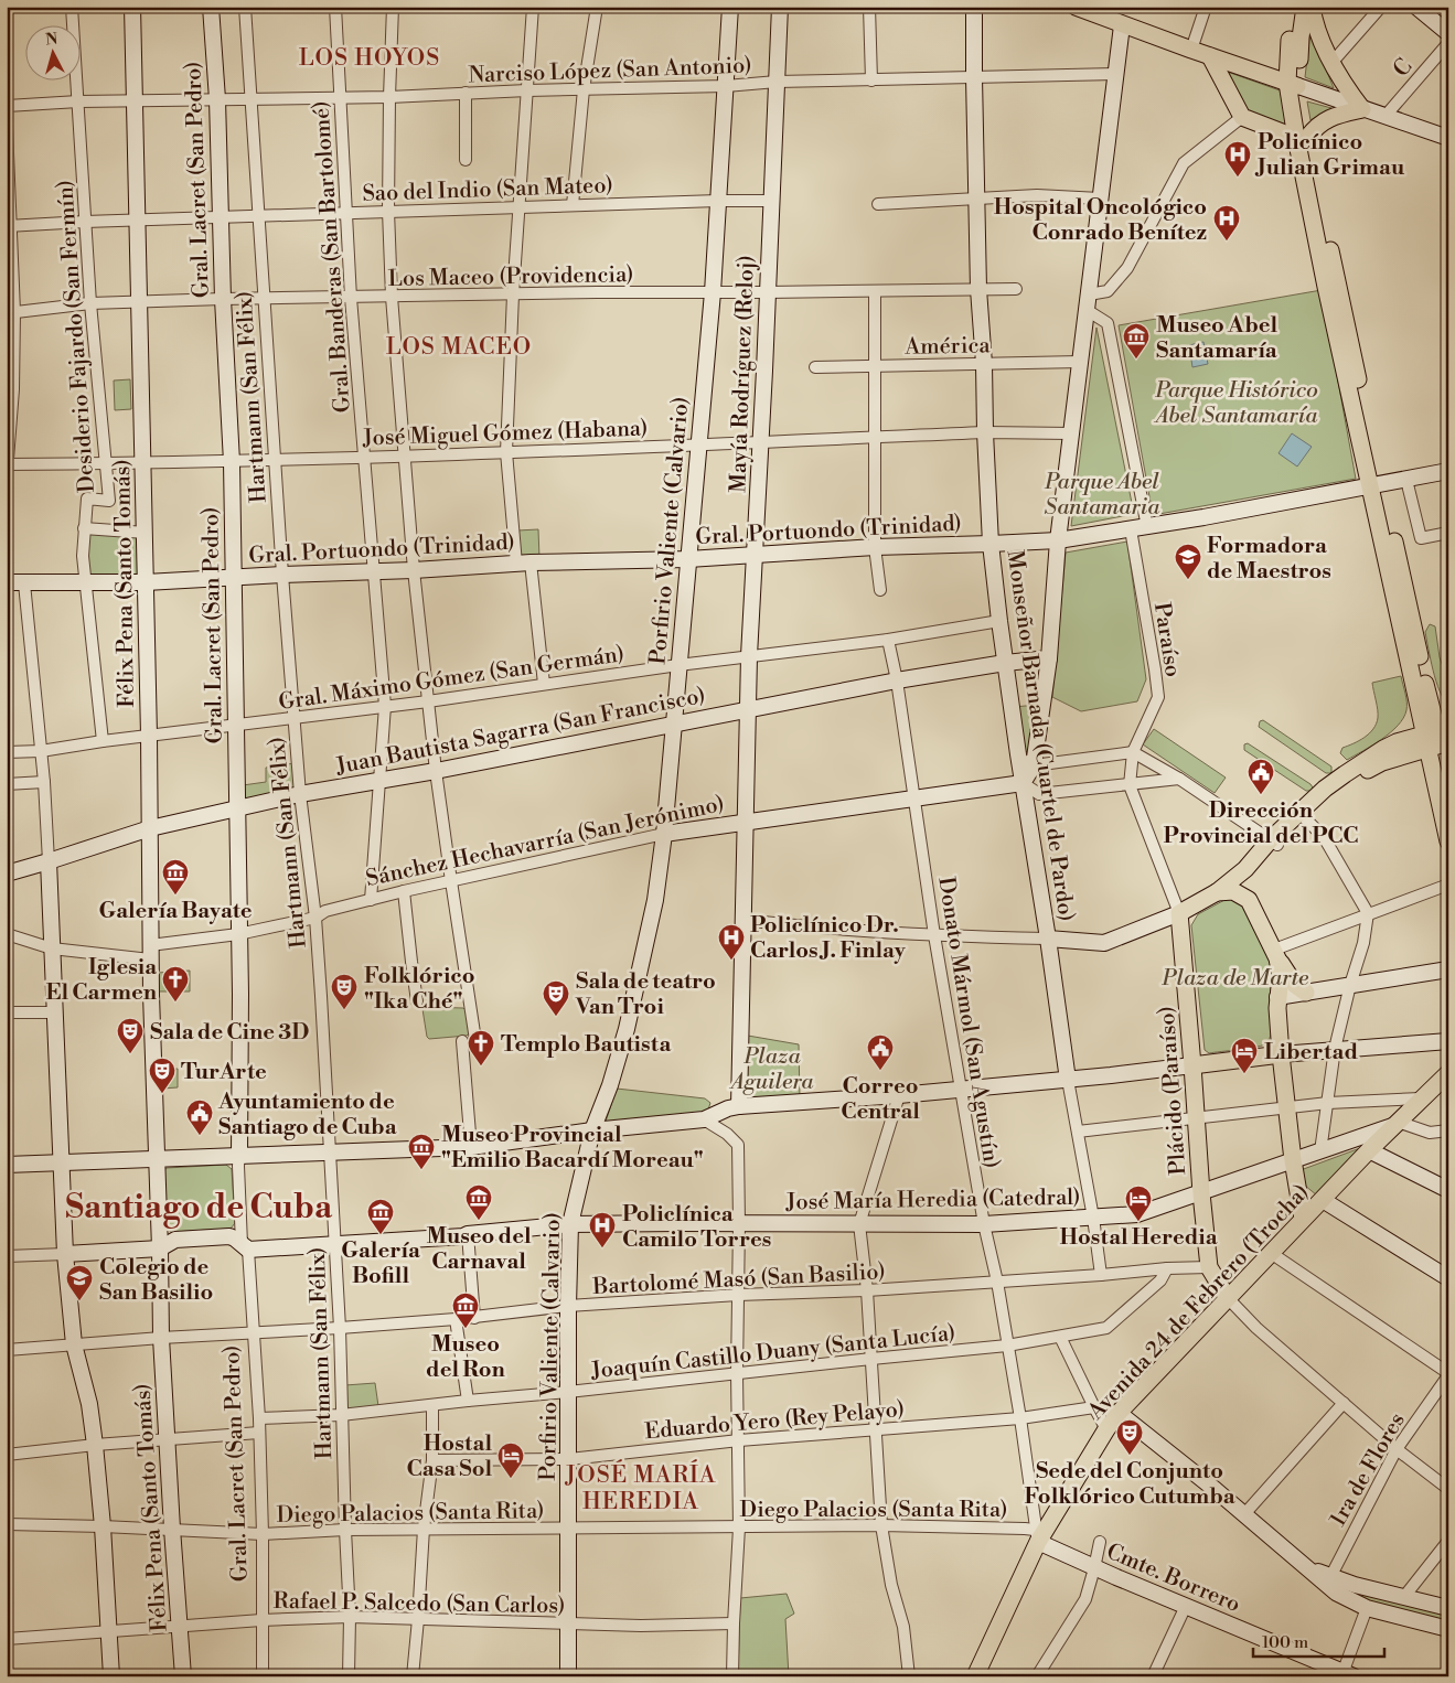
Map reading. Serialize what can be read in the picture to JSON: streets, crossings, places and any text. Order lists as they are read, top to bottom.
{
  "streets": {
    "main road": ["Plácido (Paraíso)", "Avenida 24 de Febrero (Trocha)"],
    "street": [
      "C",
      "Narciso López (San Antonio)",
      "Gral. Lacret (San Pedro)",
      "Sao del Indio (San Mateo)",
      "Gral. Banderas (San Bartolomé)",
      "Los Maceo (Providencia)",
      "Desiderio Fajardo (San Fermín)",
      "América",
      "Mayía Rodríguez (Reloj)",
      "Hartmann (San Félix)",
      "José Miguel Gómez (Habana)",
      "Gral. Portuondo (Trinidad)",
      "Porfirio Valiente (Calvario)",
      "Félix Pena (Santo Tomás)",
      "Paraíso",
      "Gral. Máximo Gómez (San Germán)",
      "Juan Bautista Sagarra (San Francisco)",
      "Monseñor Barnada (Cuartel de Pardo)",
      "Sánchez Hechavarría (San Jerónimo)",
      "Donato Mármol (San Agustín)",
      "José María Heredia (Catedral)",
      "Bartolomé Masó (San Basilio)",
      "Joaquín Castillo Duany (Santa Lucía)",
      "Eduardo Yero (Rey Pelayo)",
      "1ra de Flores",
      "Diego Palacios (Santa Rita)",
      "Cmte. Borrero",
      "Rafael P. Salcedo (San Carlos)"
    ]
  },
  "crossings": [
    ["Narciso López (San Antonio)", "Gral. Lacret (San Pedro)"],
    ["Narciso López (San Antonio)", "Gral. Banderas (San Bartolomé)"],
    ["Narciso López (San Antonio)", "Desiderio Fajardo (San Fermín)"],
    ["Narciso López (San Antonio)", "Mayía Rodríguez (Reloj)"],
    ["Narciso López (San Antonio)", "Hartmann (San Félix)"],
    ["Narciso López (San Antonio)", "Porfirio Valiente (Calvario)"],
    ["Narciso López (San Antonio)", "Félix Pena (Santo Tomás)"],
    ["Narciso López (San Antonio)", "Monseñor Barnada (Cuartel de Pardo)"],
    ["Gral. Lacret (San Pedro)", "Sao del Indio (San Mateo)"],
    ["Gral. Lacret (San Pedro)", "Los Maceo (Providencia)"],
    ["Gral. Lacret (San Pedro)", "José Miguel Gómez (Habana)"],
    ["Gral. Lacret (San Pedro)", "Gral. Portuondo (Trinidad)"],
    ["Gral. Lacret (San Pedro)", "Gral. Máximo Gómez (San Germán)"],
    ["Gral. Lacret (San Pedro)", "Juan Bautista Sagarra (San Francisco)"],
    ["Gral. Lacret (San Pedro)", "Sánchez Hechavarría (San Jerónimo)"],
    ["Gral. Lacret (San Pedro)", "José María Heredia (Catedral)"],
    ["Gral. Lacret (San Pedro)", "Bartolomé Masó (San Basilio)"],
    ["Gral. Lacret (San Pedro)", "Joaquín Castillo Duany (Santa Lucía)"],
    ["Gral. Lacret (San Pedro)", "Diego Palacios (Santa Rita)"],
    ["Gral. Lacret (San Pedro)", "Rafael P. Salcedo (San Carlos)"],
    ["Sao del Indio (San Mateo)", "Gral. Banderas (San Bartolomé)"],
    ["Sao del Indio (San Mateo)", "Desiderio Fajardo (San Fermín)"],
    ["Sao del Indio (San Mateo)", "Mayía Rodríguez (Reloj)"],
    ["Sao del Indio (San Mateo)", "Hartmann (San Félix)"],
    ["Sao del Indio (San Mateo)", "Porfirio Valiente (Calvario)"],
    ["Sao del Indio (San Mateo)", "Félix Pena (Santo Tomás)"],
    ["Gral. Banderas (San Bartolomé)", "Los Maceo (Providencia)"],
    ["Gral. Banderas (San Bartolomé)", "José Miguel Gómez (Habana)"],
    ["Gral. Banderas (San Bartolomé)", "Gral. Portuondo (Trinidad)"],
    ["Gral. Banderas (San Bartolomé)", "Gral. Máximo Gómez (San Germán)"],
    ["Gral. Banderas (San Bartolomé)", "Juan Bautista Sagarra (San Francisco)"],
    ["Gral. Banderas (San Bartolomé)", "Sánchez Hechavarría (San Jerónimo)"],
    ["Los Maceo (Providencia)", "Desiderio Fajardo (San Fermín)"],
    ["Los Maceo (Providencia)", "Mayía Rodríguez (Reloj)"],
    ["Los Maceo (Providencia)", "Hartmann (San Félix)"],
    ["Los Maceo (Providencia)", "Porfirio Valiente (Calvario)"],
    ["Los Maceo (Providencia)", "Félix Pena (Santo Tomás)"],
    ["Los Maceo (Providencia)", "Monseñor Barnada (Cuartel de Pardo)"],
    ["Desiderio Fajardo (San Fermín)", "José Miguel Gómez (Habana)"],
    ["Desiderio Fajardo (San Fermín)", "Gral. Portuondo (Trinidad)"],
    ["Desiderio Fajardo (San Fermín)", "Gral. Máximo Gómez (San Germán)"],
    ["América", "Monseñor Barnada (Cuartel de Pardo)"],
    ["Mayía Rodríguez (Reloj)", "José Miguel Gómez (Habana)"],
    ["Mayía Rodríguez (Reloj)", "Gral. Portuondo (Trinidad)"],
    ["Mayía Rodríguez (Reloj)", "Gral. Máximo Gómez (San Germán)"],
    ["Mayía Rodríguez (Reloj)", "Juan Bautista Sagarra (San Francisco)"],
    ["Mayía Rodríguez (Reloj)", "Sánchez Hechavarría (San Jerónimo)"],
    ["Hartmann (San Félix)", "José Miguel Gómez (Habana)"],
    ["Hartmann (San Félix)", "Gral. Portuondo (Trinidad)"],
    ["Hartmann (San Félix)", "Gral. Máximo Gómez (San Germán)"],
    ["Hartmann (San Félix)", "Juan Bautista Sagarra (San Francisco)"],
    ["Hartmann (San Félix)", "Sánchez Hechavarría (San Jerónimo)"],
    ["Hartmann (San Félix)", "José María Heredia (Catedral)"],
    ["Hartmann (San Félix)", "Bartolomé Masó (San Basilio)"],
    ["Hartmann (San Félix)", "Joaquín Castillo Duany (Santa Lucía)"],
    ["Hartmann (San Félix)", "Diego Palacios (Santa Rita)"],
    ["Hartmann (San Félix)", "Rafael P. Salcedo (San Carlos)"],
    ["José Miguel Gómez (Habana)", "Porfirio Valiente (Calvario)"],
    ["José Miguel Gómez (Habana)", "Félix Pena (Santo Tomás)"],
    ["José Miguel Gómez (Habana)", "Monseñor Barnada (Cuartel de Pardo)"],
    ["Gral. Portuondo (Trinidad)", "Porfirio Valiente (Calvario)"],
    ["Gral. Portuondo (Trinidad)", "Félix Pena (Santo Tomás)"],
    ["Gral. Portuondo (Trinidad)", "Paraíso"],
    ["Gral. Portuondo (Trinidad)", "Monseñor Barnada (Cuartel de Pardo)"],
    ["Porfirio Valiente (Calvario)", "Gral. Máximo Gómez (San Germán)"],
    ["Porfirio Valiente (Calvario)", "Juan Bautista Sagarra (San Francisco)"],
    ["Porfirio Valiente (Calvario)", "Sánchez Hechavarría (San Jerónimo)"],
    ["Porfirio Valiente (Calvario)", "José María Heredia (Catedral)"],
    ["Porfirio Valiente (Calvario)", "Bartolomé Masó (San Basilio)"],
    ["Porfirio Valiente (Calvario)", "Joaquín Castillo Duany (Santa Lucía)"],
    ["Porfirio Valiente (Calvario)", "Eduardo Yero (Rey Pelayo)"],
    ["Porfirio Valiente (Calvario)", "Diego Palacios (Santa Rita)"],
    ["Porfirio Valiente (Calvario)", "Rafael P. Salcedo (San Carlos)"],
    ["Félix Pena (Santo Tomás)", "Gral. Máximo Gómez (San Germán)"],
    ["Félix Pena (Santo Tomás)", "Juan Bautista Sagarra (San Francisco)"],
    ["Félix Pena (Santo Tomás)", "Sánchez Hechavarría (San Jerónimo)"],
    ["Félix Pena (Santo Tomás)", "José María Heredia (Catedral)"],
    ["Félix Pena (Santo Tomás)", "Bartolomé Masó (San Basilio)"],
    ["Félix Pena (Santo Tomás)", "Diego Palacios (Santa Rita)"],
    ["Félix Pena (Santo Tomás)", "Rafael P. Salcedo (San Carlos)"],
    ["Paraíso", "Plácido (Paraíso)"],
    ["Gral. Máximo Gómez (San Germán)", "Monseñor Barnada (Cuartel de Pardo)"],
    ["Gral. Máximo Gómez (San Germán)", "Donato Mármol (San Agustín)"],
    ["Juan Bautista Sagarra (San Francisco)", "Monseñor Barnada (Cuartel de Pardo)"],
    ["Juan Bautista Sagarra (San Francisco)", "Donato Mármol (San Agustín)"],
    ["Monseñor Barnada (Cuartel de Pardo)", "Sánchez Hechavarría (San Jerónimo)"],
    ["Monseñor Barnada (Cuartel de Pardo)", "José María Heredia (Catedral)"],
    ["Monseñor Barnada (Cuartel de Pardo)", "Bartolomé Masó (San Basilio)"],
    ["Sánchez Hechavarría (San Jerónimo)", "Donato Mármol (San Agustín)"],
    ["Donato Mármol (San Agustín)", "José María Heredia (Catedral)"],
    ["Donato Mármol (San Agustín)", "Bartolomé Masó (San Basilio)"],
    ["Donato Mármol (San Agustín)", "Avenida 24 de Febrero (Trocha)"],
    ["Donato Mármol (San Agustín)", "Joaquín Castillo Duany (Santa Lucía)"],
    ["Donato Mármol (San Agustín)", "Eduardo Yero (Rey Pelayo)"],
    ["Donato Mármol (San Agustín)", "Diego Palacios (Santa Rita)"],
    ["Donato Mármol (San Agustín)", "Cmte. Borrero"],
    ["Plácido (Paraíso)", "José María Heredia (Catedral)"],
    ["Plácido (Paraíso)", "Bartolomé Masó (San Basilio)"],
    ["Plácido (Paraíso)", "Avenida 24 de Febrero (Trocha)"],
    ["José María Heredia (Catedral)", "Avenida 24 de Febrero (Trocha)"],
    ["Bartolomé Masó (San Basilio)", "Joaquín Castillo Duany (Santa Lucía)"],
    ["Avenida 24 de Febrero (Trocha)", "Eduardo Yero (Rey Pelayo)"],
    ["Avenida 24 de Febrero (Trocha)", "Diego Palacios (Santa Rita)"],
    ["Avenida 24 de Febrero (Trocha)", "Cmte. Borrero"],
    ["Diego Palacios (Santa Rita)", "Cmte. Borrero"]
  ],
  "districts": [
    "LOS HOYOS",
    "LOS MACEO",
    "Santiago de Cuba",
    "JOSÉ MARÍA HEREDIA"
  ],
  "parks": [
    "Parque Histórico Abel Santamaría",
    "Parque Abel Santamaria",
    "Plaza de Marte",
    "Plaza Aguilera"
  ],
  "places": {
    "hospital": [
      "Policínico Julian Grimau",
      "Hospital Oncológico Conrado Benítez",
      "Policlínico Dr. Carlos J. Finlay",
      "Policlínica Camilo Torres"
    ],
    "museum": [
      "Museo Abel Santamaría",
      "Galería Bayate",
      "Museo Provincial \"Emilio Bacardí Moreau\"",
      "Museo del Carnaval",
      "Galería Bofill",
      "Museo del Ron"
    ],
    "school or university": ["Formadora de Maestros", "Colegio de San Basilio"],
    "public building": ["Dirección Provincial del PCC", "Correo Central", "Ayuntamiento de Santiago de Cuba"],
    "church": ["Iglesia El Carmen", "Templo Bautista"],
    "theatre": [
      "Folklórico \"Ika Ché\"",
      "Sala de teatro Van Troi",
      "Sala de Cine 3D",
      "TurArte",
      "Sede del Conjunto Folklórico Cutumba"
    ],
    "hotel": ["Libertad", "Hostal Heredia", "Hostal Casa Sol"]
  },
  "scale_bar": "100 m",
  "north": "top"
}
